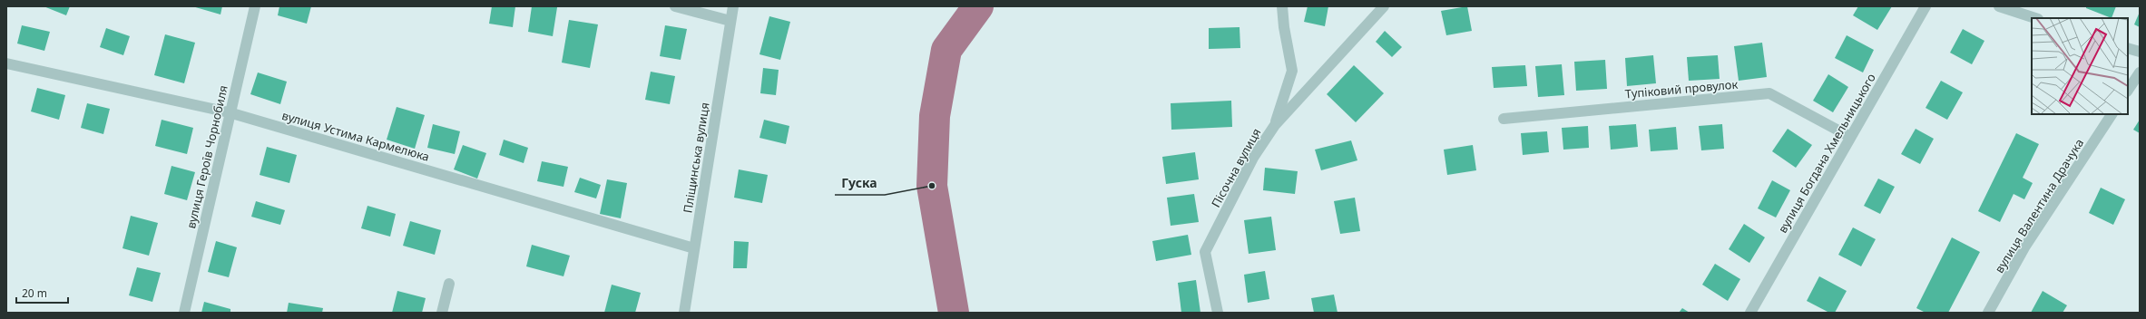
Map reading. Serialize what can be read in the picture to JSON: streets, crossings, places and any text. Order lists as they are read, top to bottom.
{
  "streets": {
    "street": [
      "Тупіковий провулок",
      "вулиця Устима Кармелюка",
      "вулиця Богдана Хмельницького",
      "вулиця Героїв Чорнобиля",
      "Пліщинська вулиця",
      "Пісочна вулиця",
      "вулиця Валентина Драчука"
    ]
  },
  "crossings": [
    ["Тупіковий провулок", "вулиця Богдана Хмельницького"],
    ["вулиця Устима Кармелюка", "вулиця Героїв Чорнобиля"],
    ["вулиця Устима Кармелюка", "Пліщинська вулиця"]
  ],
  "places": ["Гуска"],
  "scale_bar": "20 m"
}
